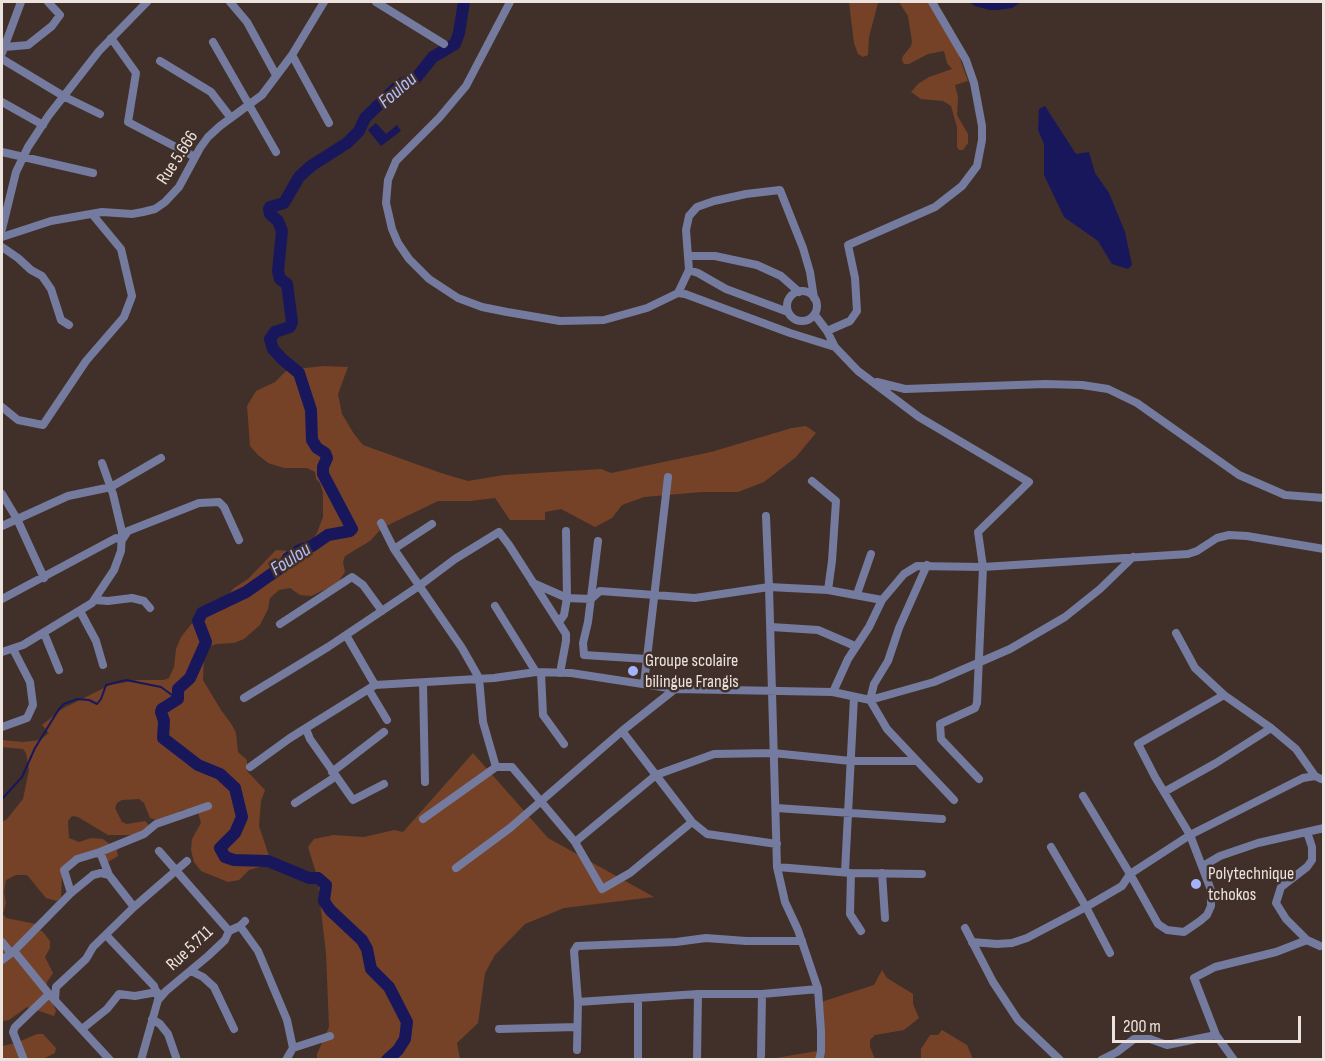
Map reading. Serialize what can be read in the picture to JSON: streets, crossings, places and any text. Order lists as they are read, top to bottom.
{
  "streets": {
    "street": ["Rue 5.666", "Rue 5.711"]
  },
  "water": ["Foulou"],
  "places": ["Groupe scolaire bilingue Frangis", "Polytechnique tchokos"],
  "scale_bar": "200 m"
}
